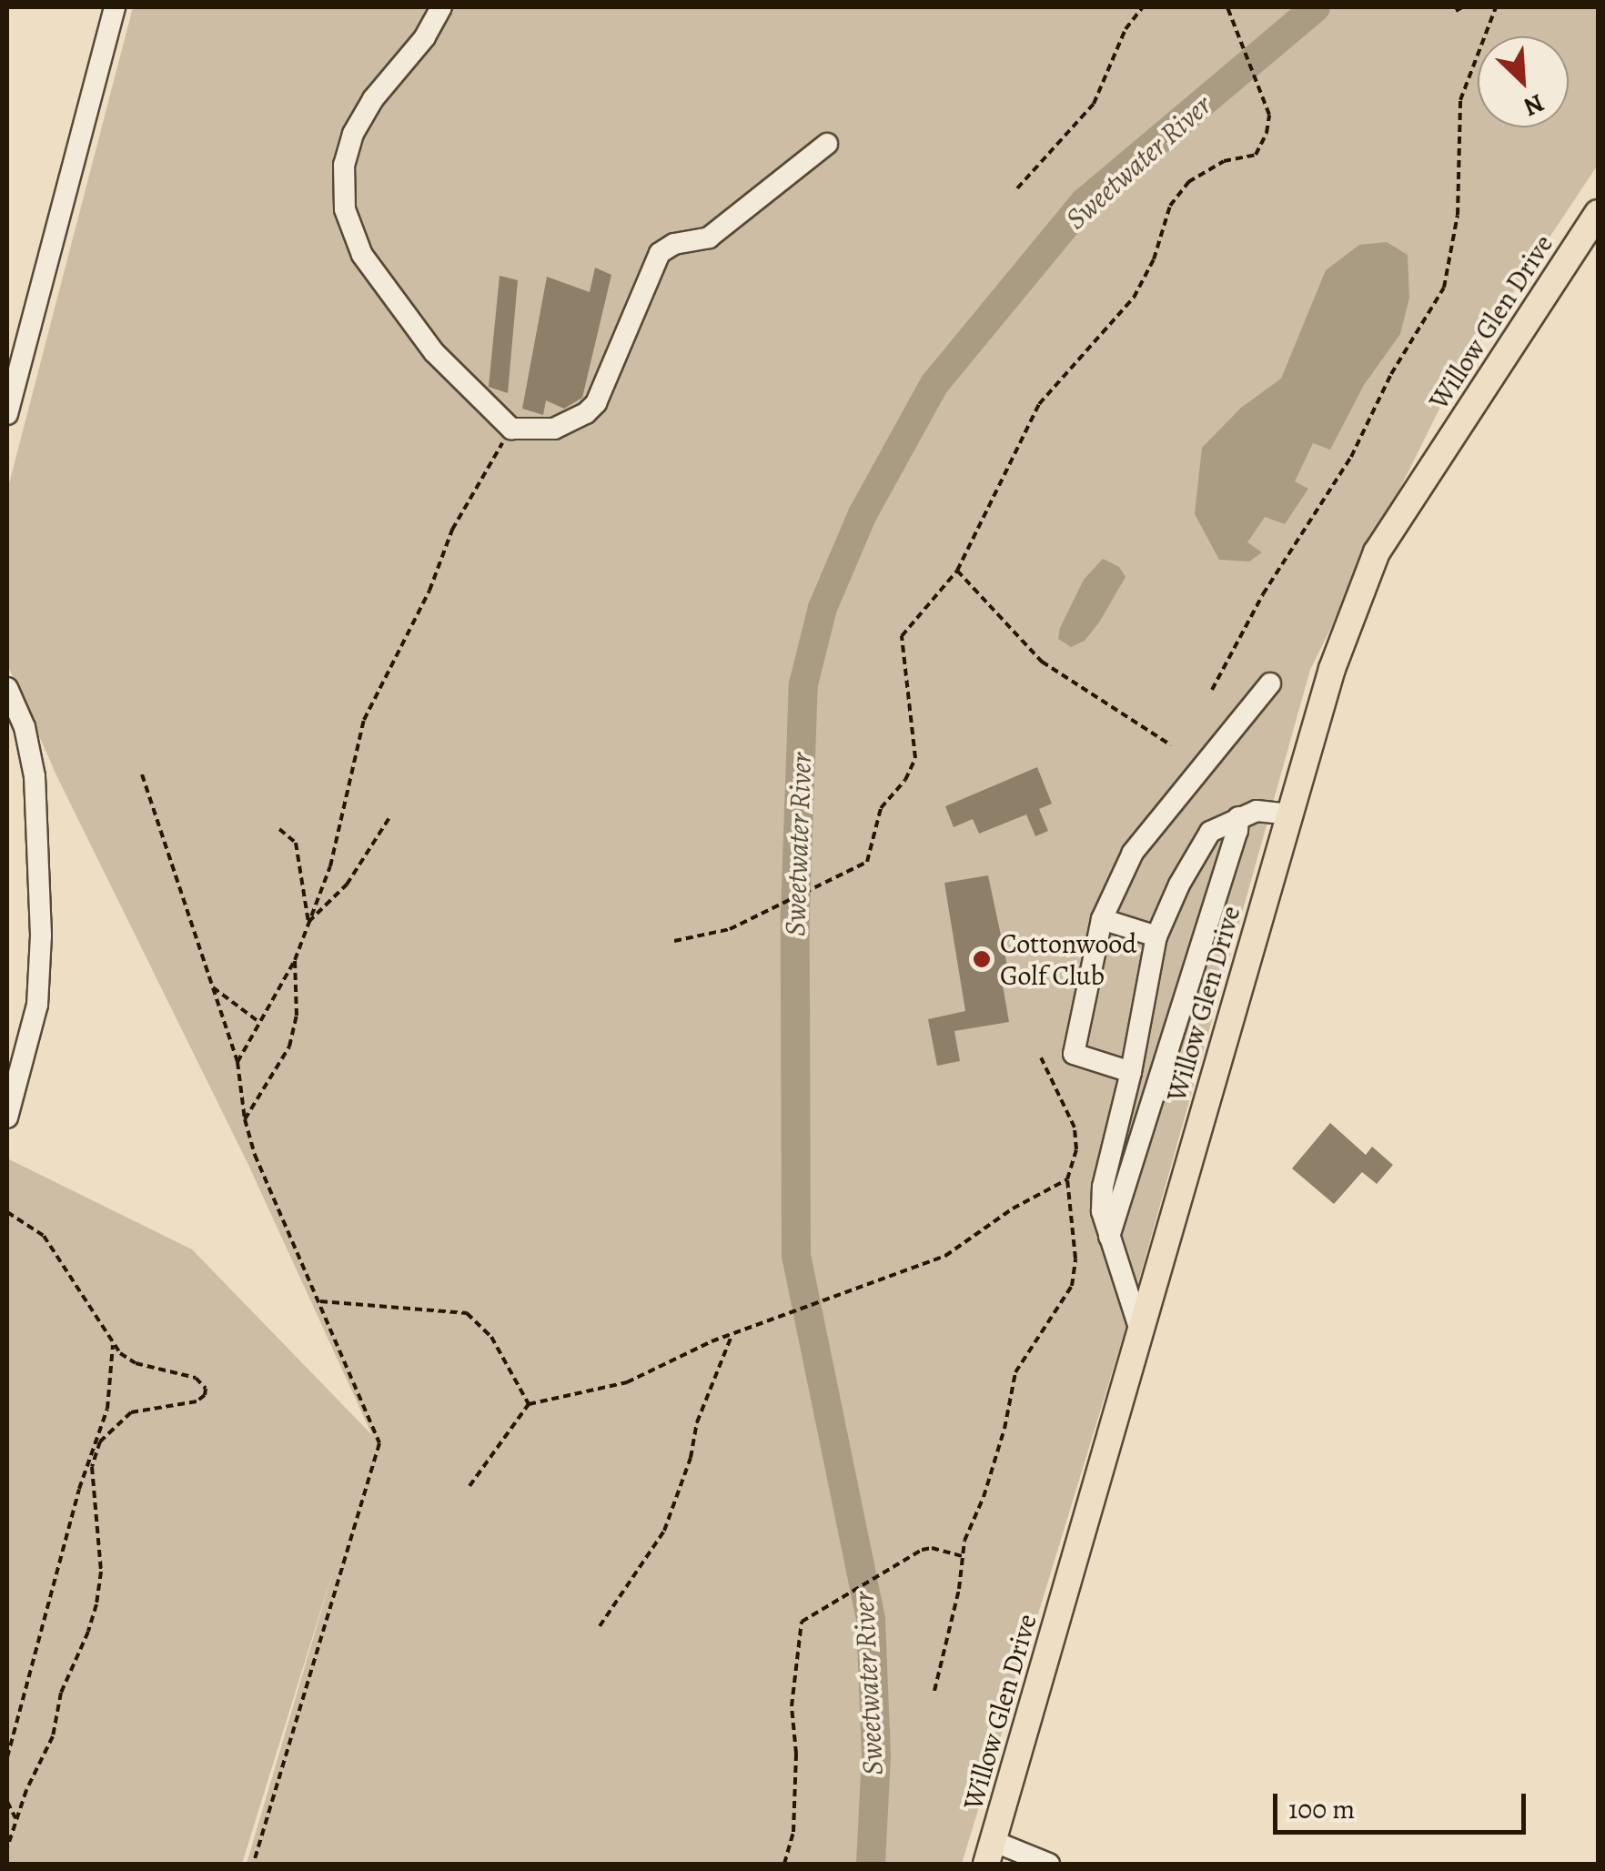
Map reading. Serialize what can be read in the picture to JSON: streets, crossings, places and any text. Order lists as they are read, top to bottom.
{
  "streets": {
    "main road": ["Willow Glen Drive"]
  },
  "water": ["Sweetwater River"],
  "places": ["Cottonwood Golf Club"],
  "scale_bar": "100 m",
  "north": "bottom right"
}
